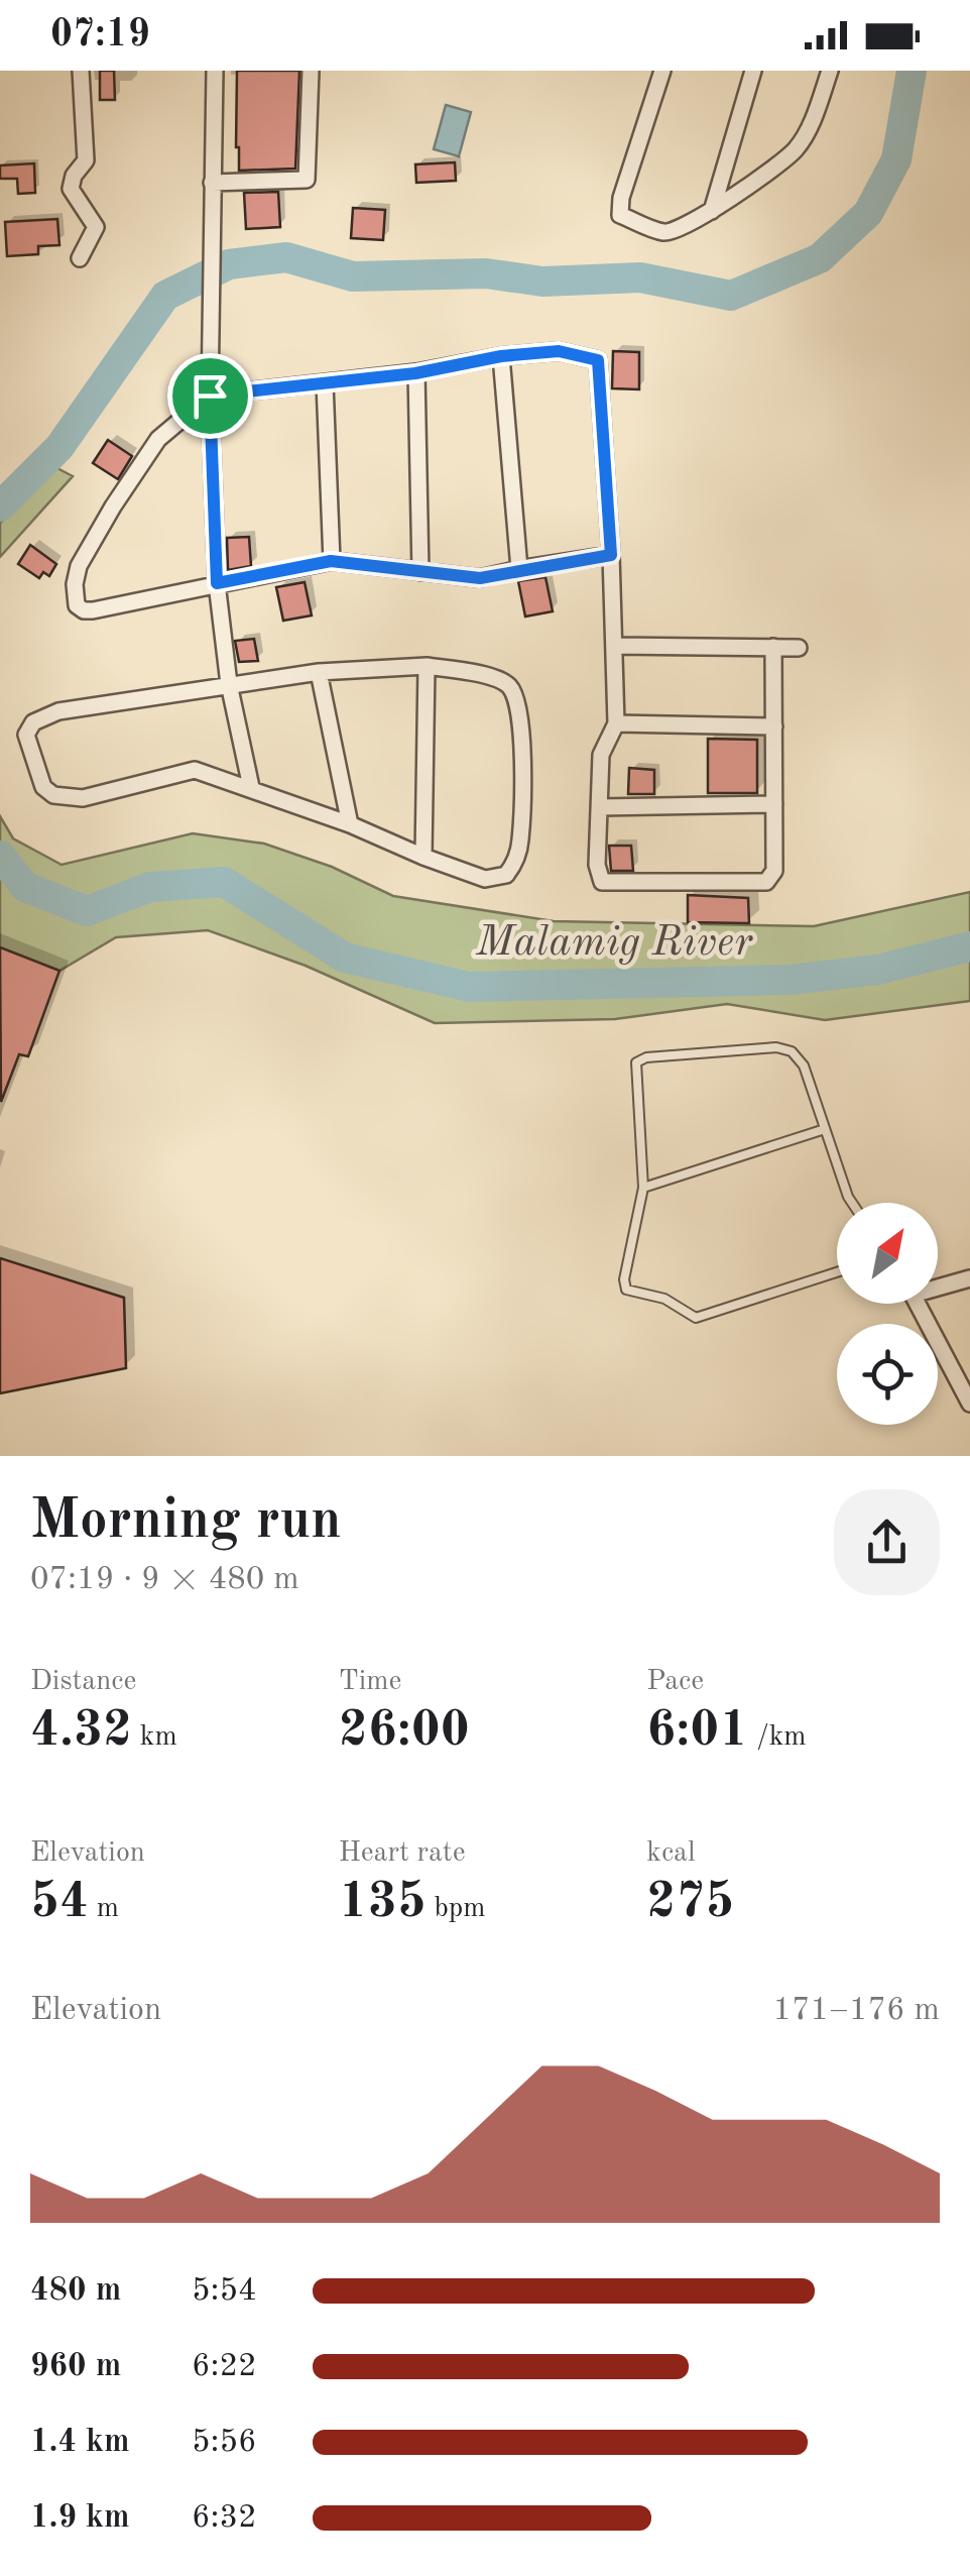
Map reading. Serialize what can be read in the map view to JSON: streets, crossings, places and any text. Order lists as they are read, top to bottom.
{
  "water": ["Malamig River"],
  "north": "top right",
  "page": {
    "status": "07:19",
    "heading": ["Morning run", "07:19 · 9 × 480 m"],
    "stats": [
      ["Distance", "4.32 km"],
      ["Time", "26:00"],
      ["Pace", "6:01 /km"],
      ["Elevation", "54 m"],
      ["Heart rate", "135 bpm"],
      ["kcal", "275"]
    ],
    "chart": ["Elevation", "171–176 m"],
    "list": [
      {
        "name": "480 m",
        "note": "5:54"
      },
      {
        "name": "960 m",
        "note": "6:22"
      },
      {
        "name": "1.4 km",
        "note": "5:56"
      },
      {
        "name": "1.9 km",
        "note": "6:32"
      }
    ]
  }
}
